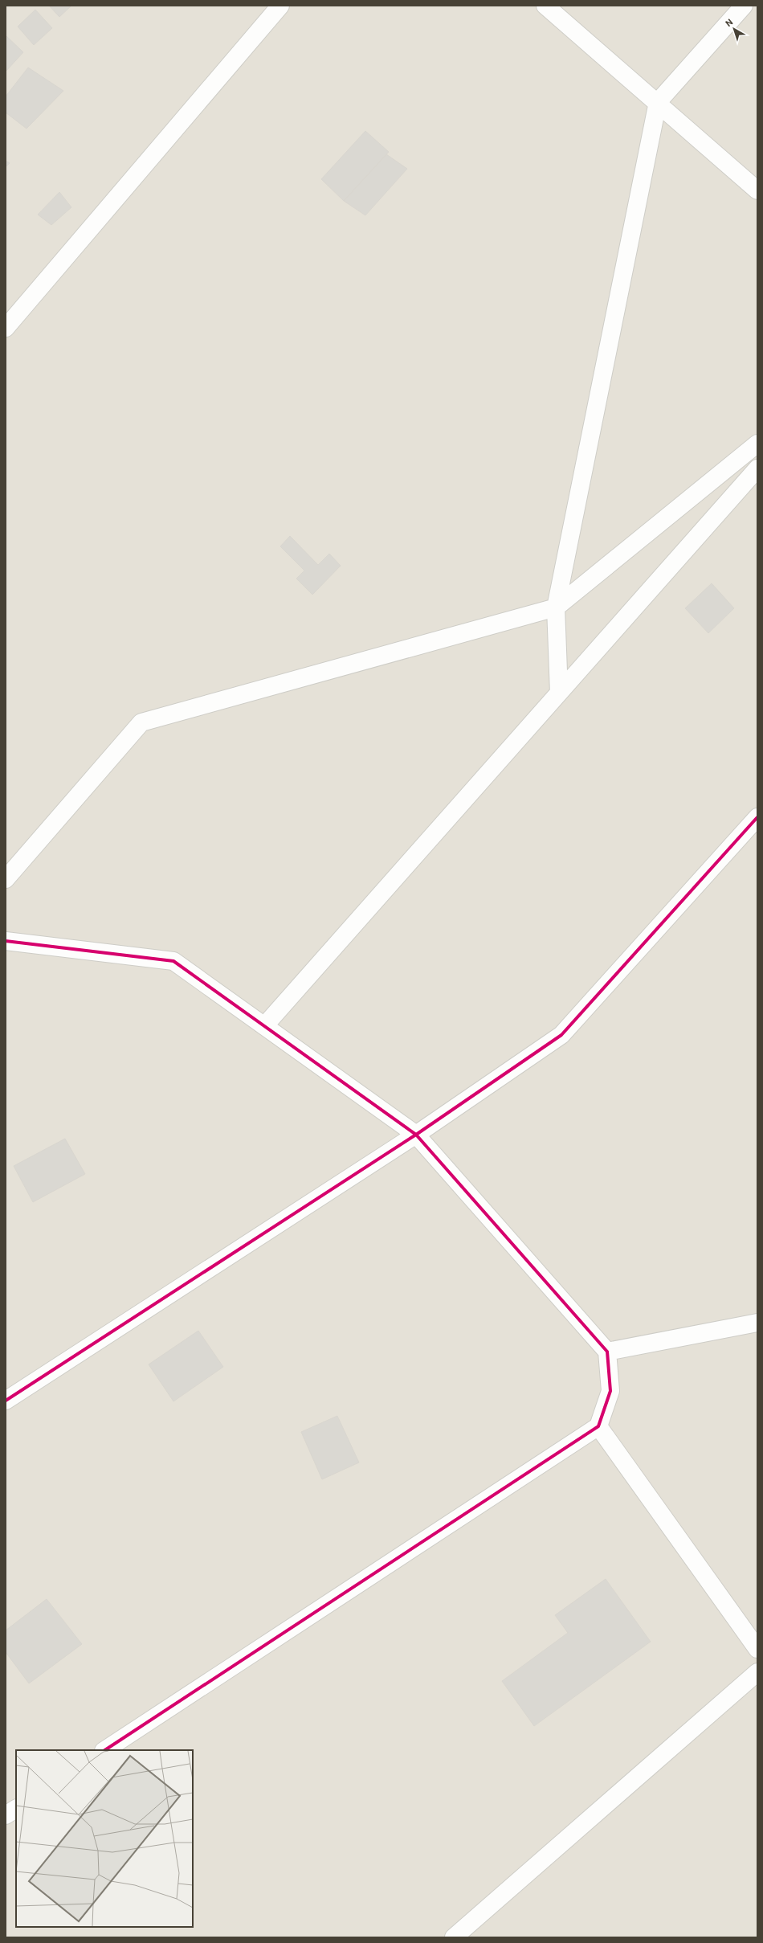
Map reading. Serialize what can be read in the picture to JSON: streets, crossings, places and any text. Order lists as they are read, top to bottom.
{
  "north": "top left"
}
